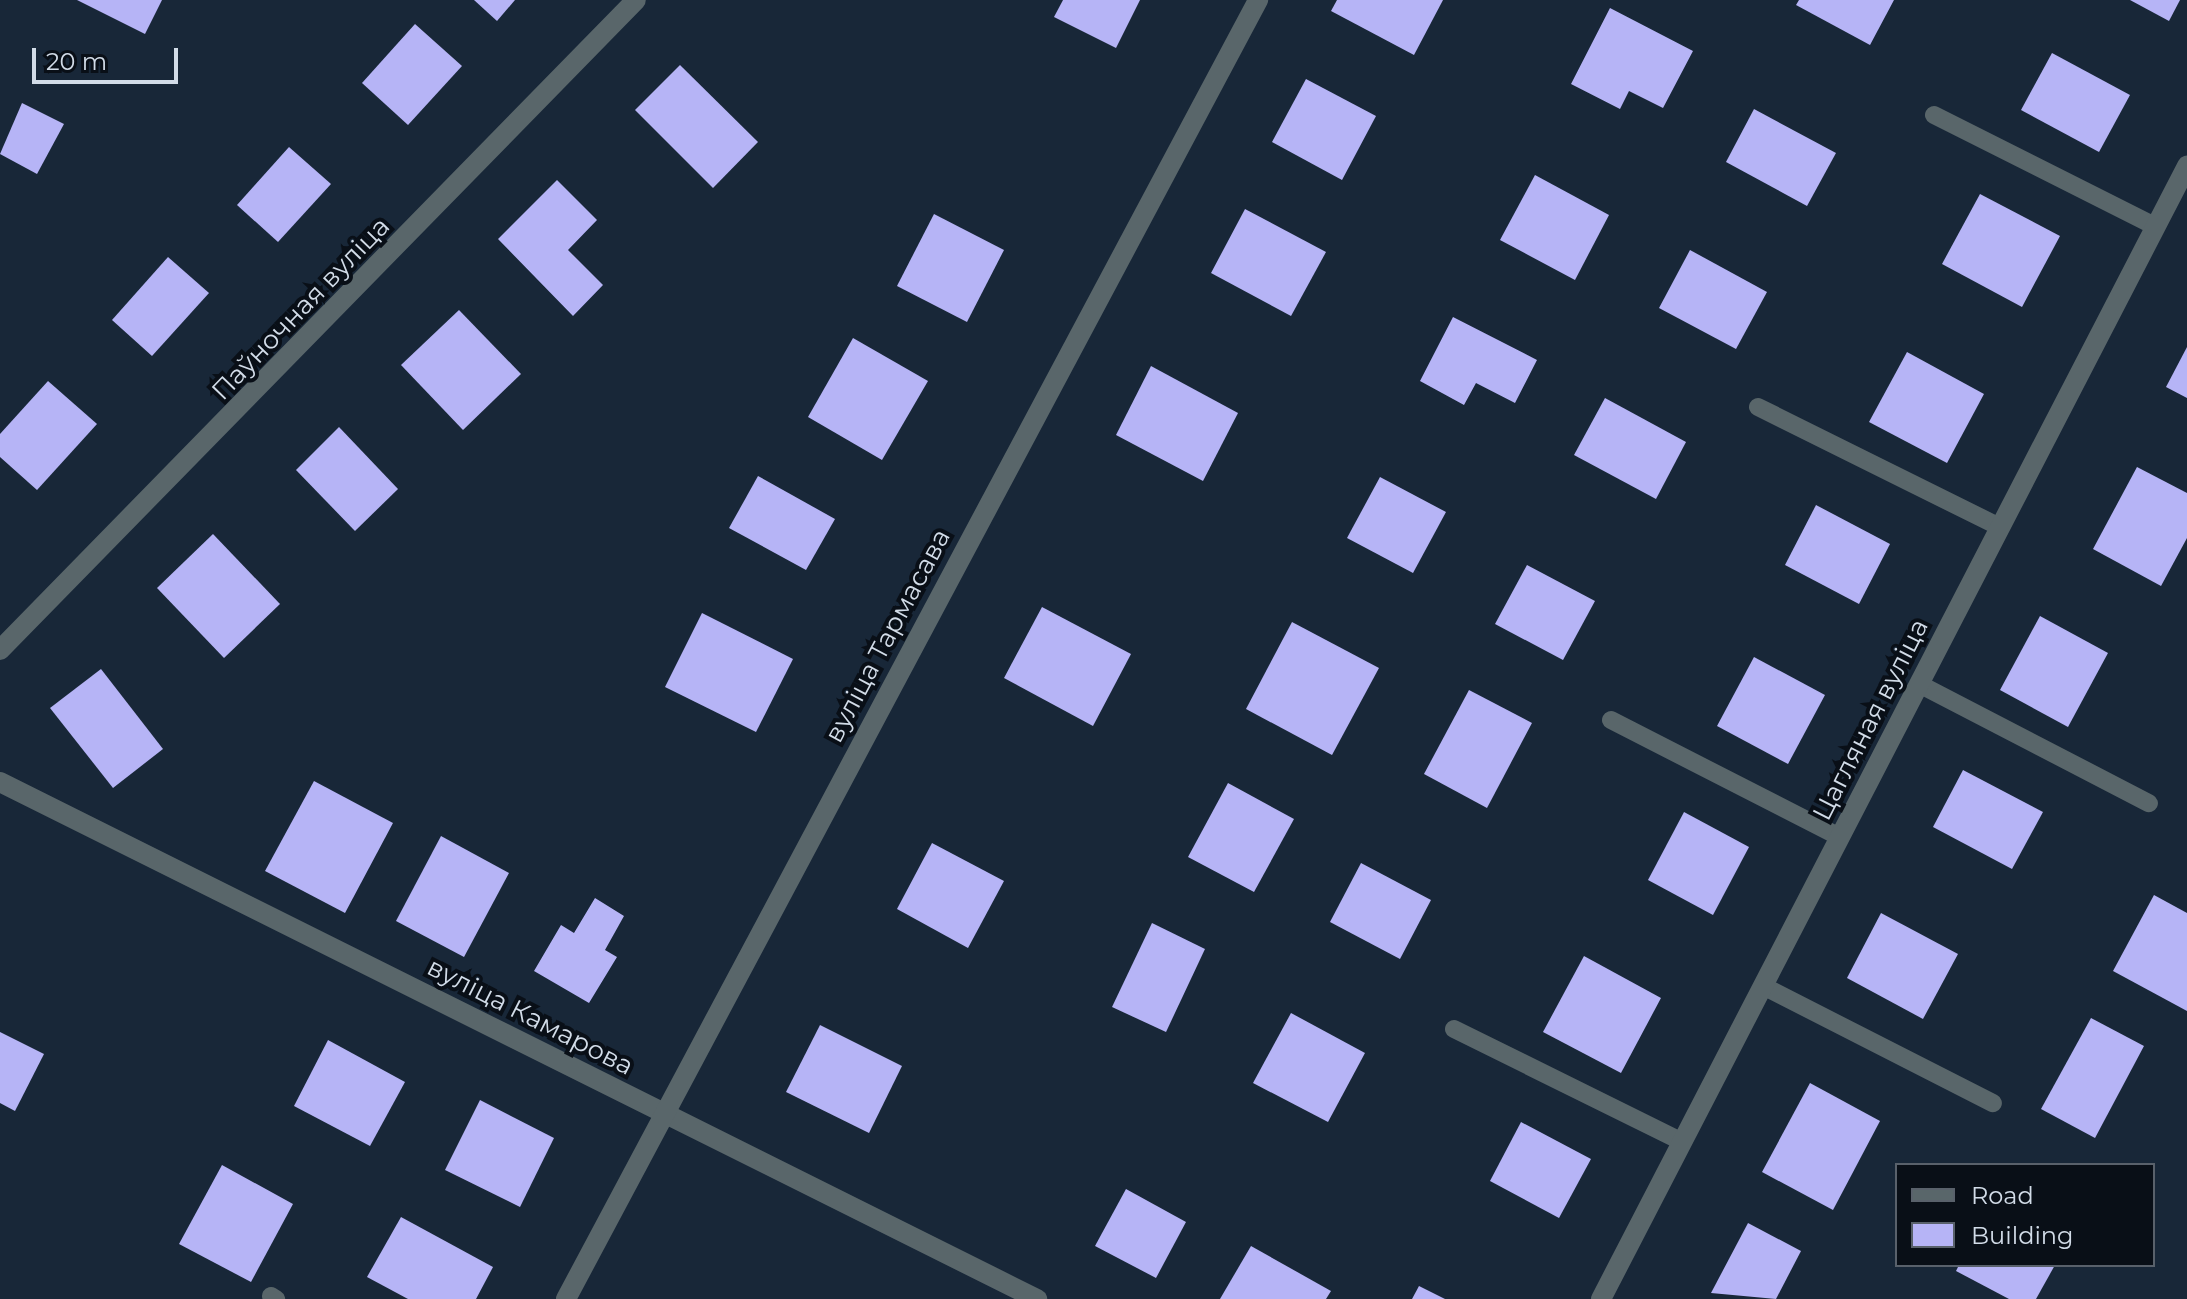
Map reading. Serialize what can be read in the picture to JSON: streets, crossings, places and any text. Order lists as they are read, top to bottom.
{
  "streets": {
    "street": [
      "Паўночная вуліца",
      "вуліца Тармасава",
      "Цагляная вуліца",
      "вуліца Камарова"
    ]
  },
  "crossings": [
    ["вуліца Тармасава", "вуліца Камарова"]
  ],
  "legend": ["Road", "Building"],
  "scale_bar": "20 m"
}
